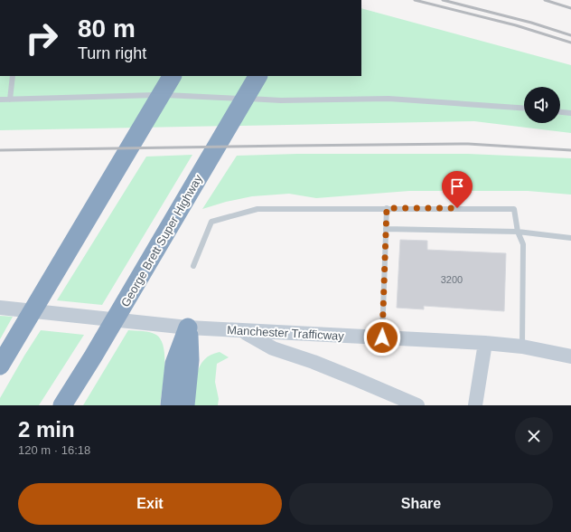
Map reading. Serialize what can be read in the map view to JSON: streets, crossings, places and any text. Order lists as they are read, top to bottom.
{
  "streets": {
    "highway": ["George Brett Super Highway"],
    "main road": ["Manchester Trafficway"]
  },
  "house_numbers": ["3200"],
  "page": {
    "turn": ["80 m", "Turn right"],
    "heading": ["2 min", "120 m · 16:18"],
    "buttons": ["Exit", "Share"]
  }
}
